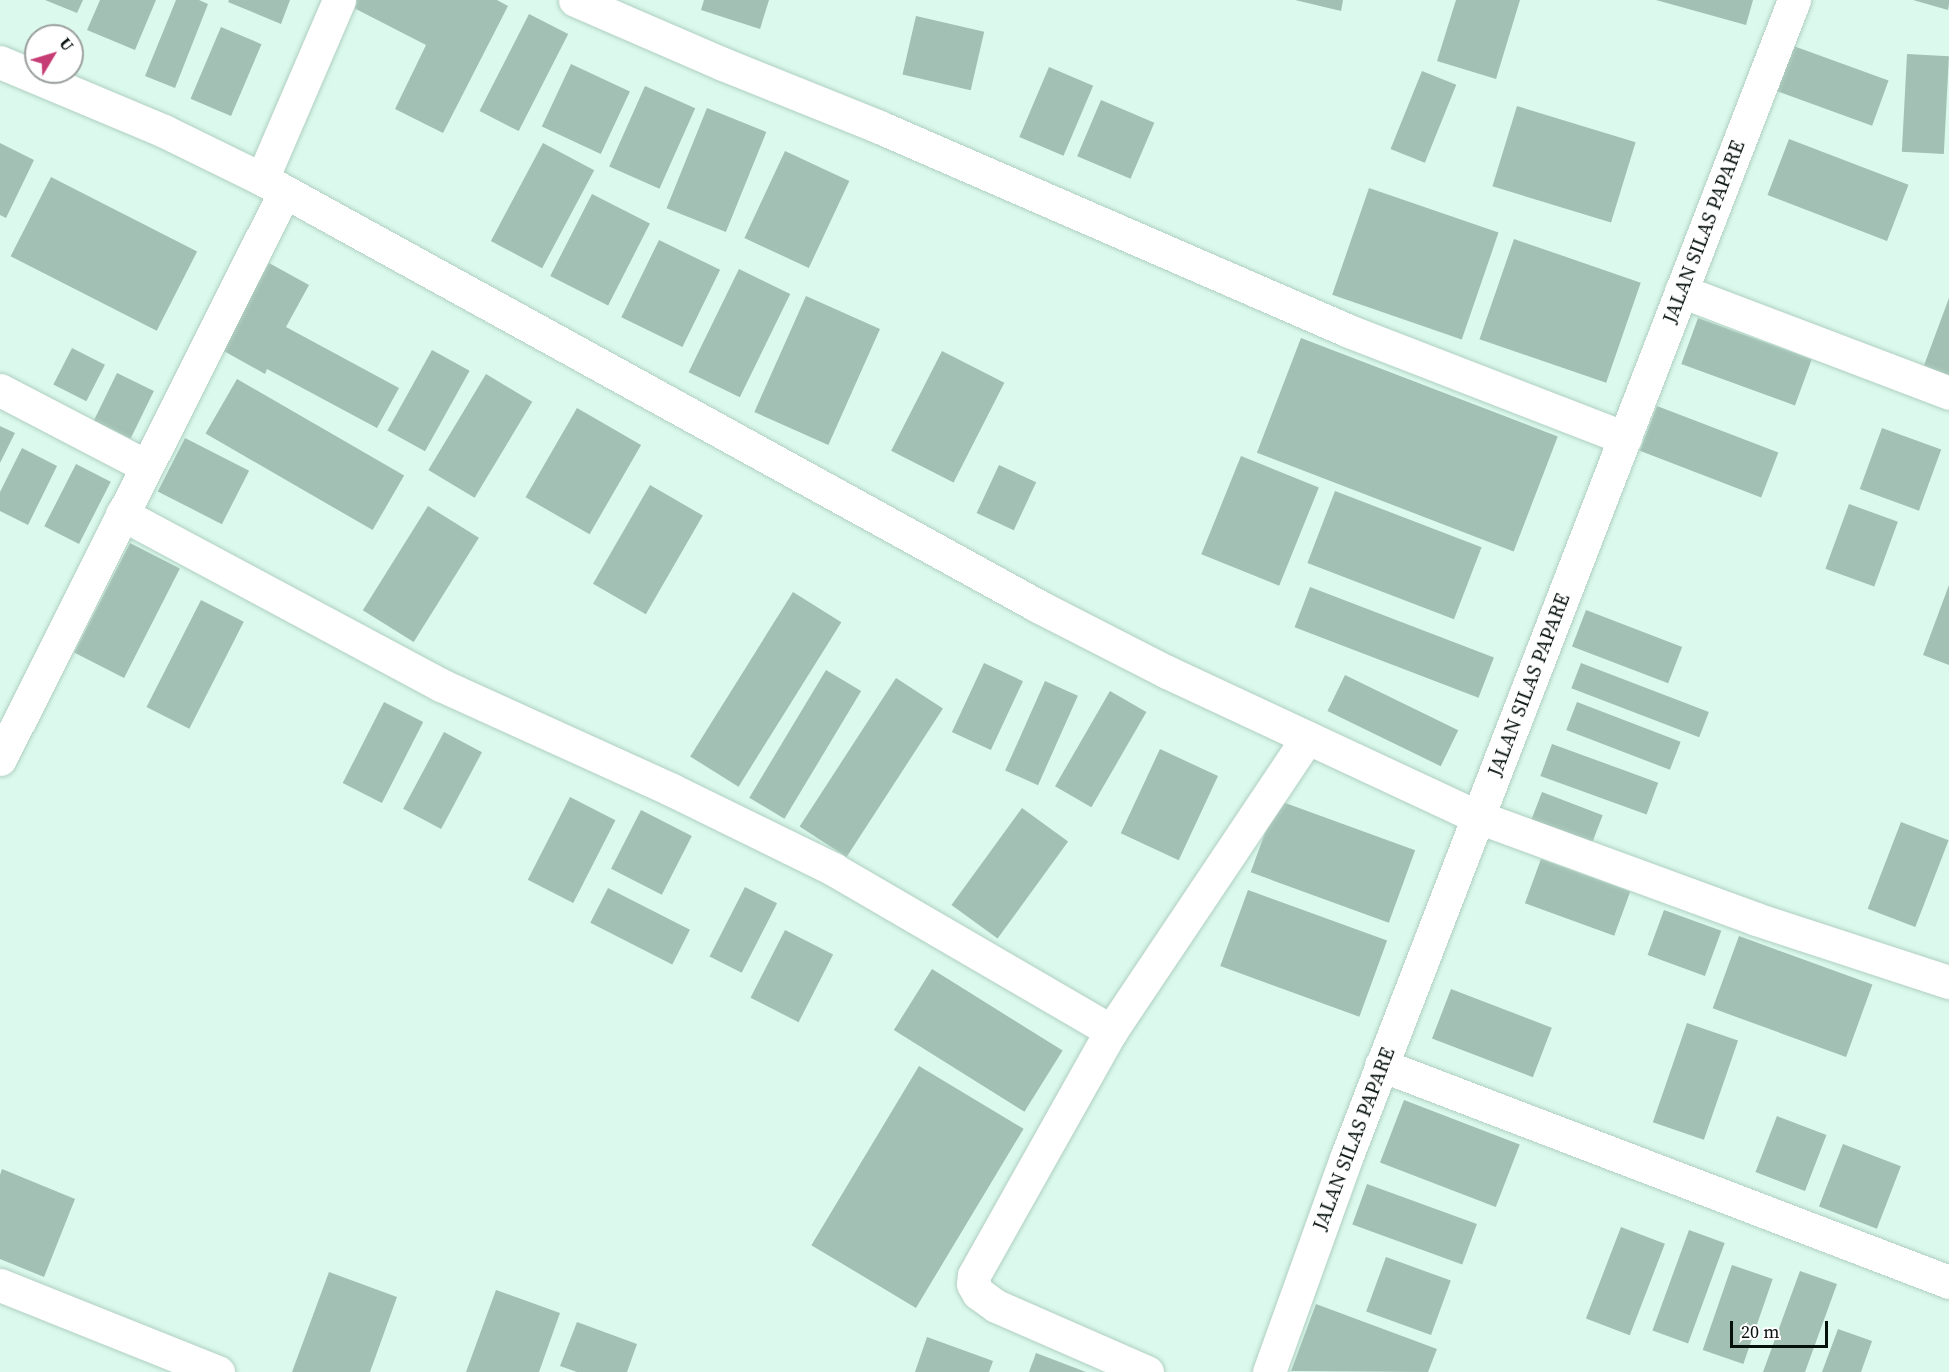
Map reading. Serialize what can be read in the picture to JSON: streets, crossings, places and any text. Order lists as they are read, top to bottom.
{
  "streets": {
    "street": ["JALAN SILAS PAPARE"]
  },
  "scale_bar": "20 m",
  "north": "top right"
}
